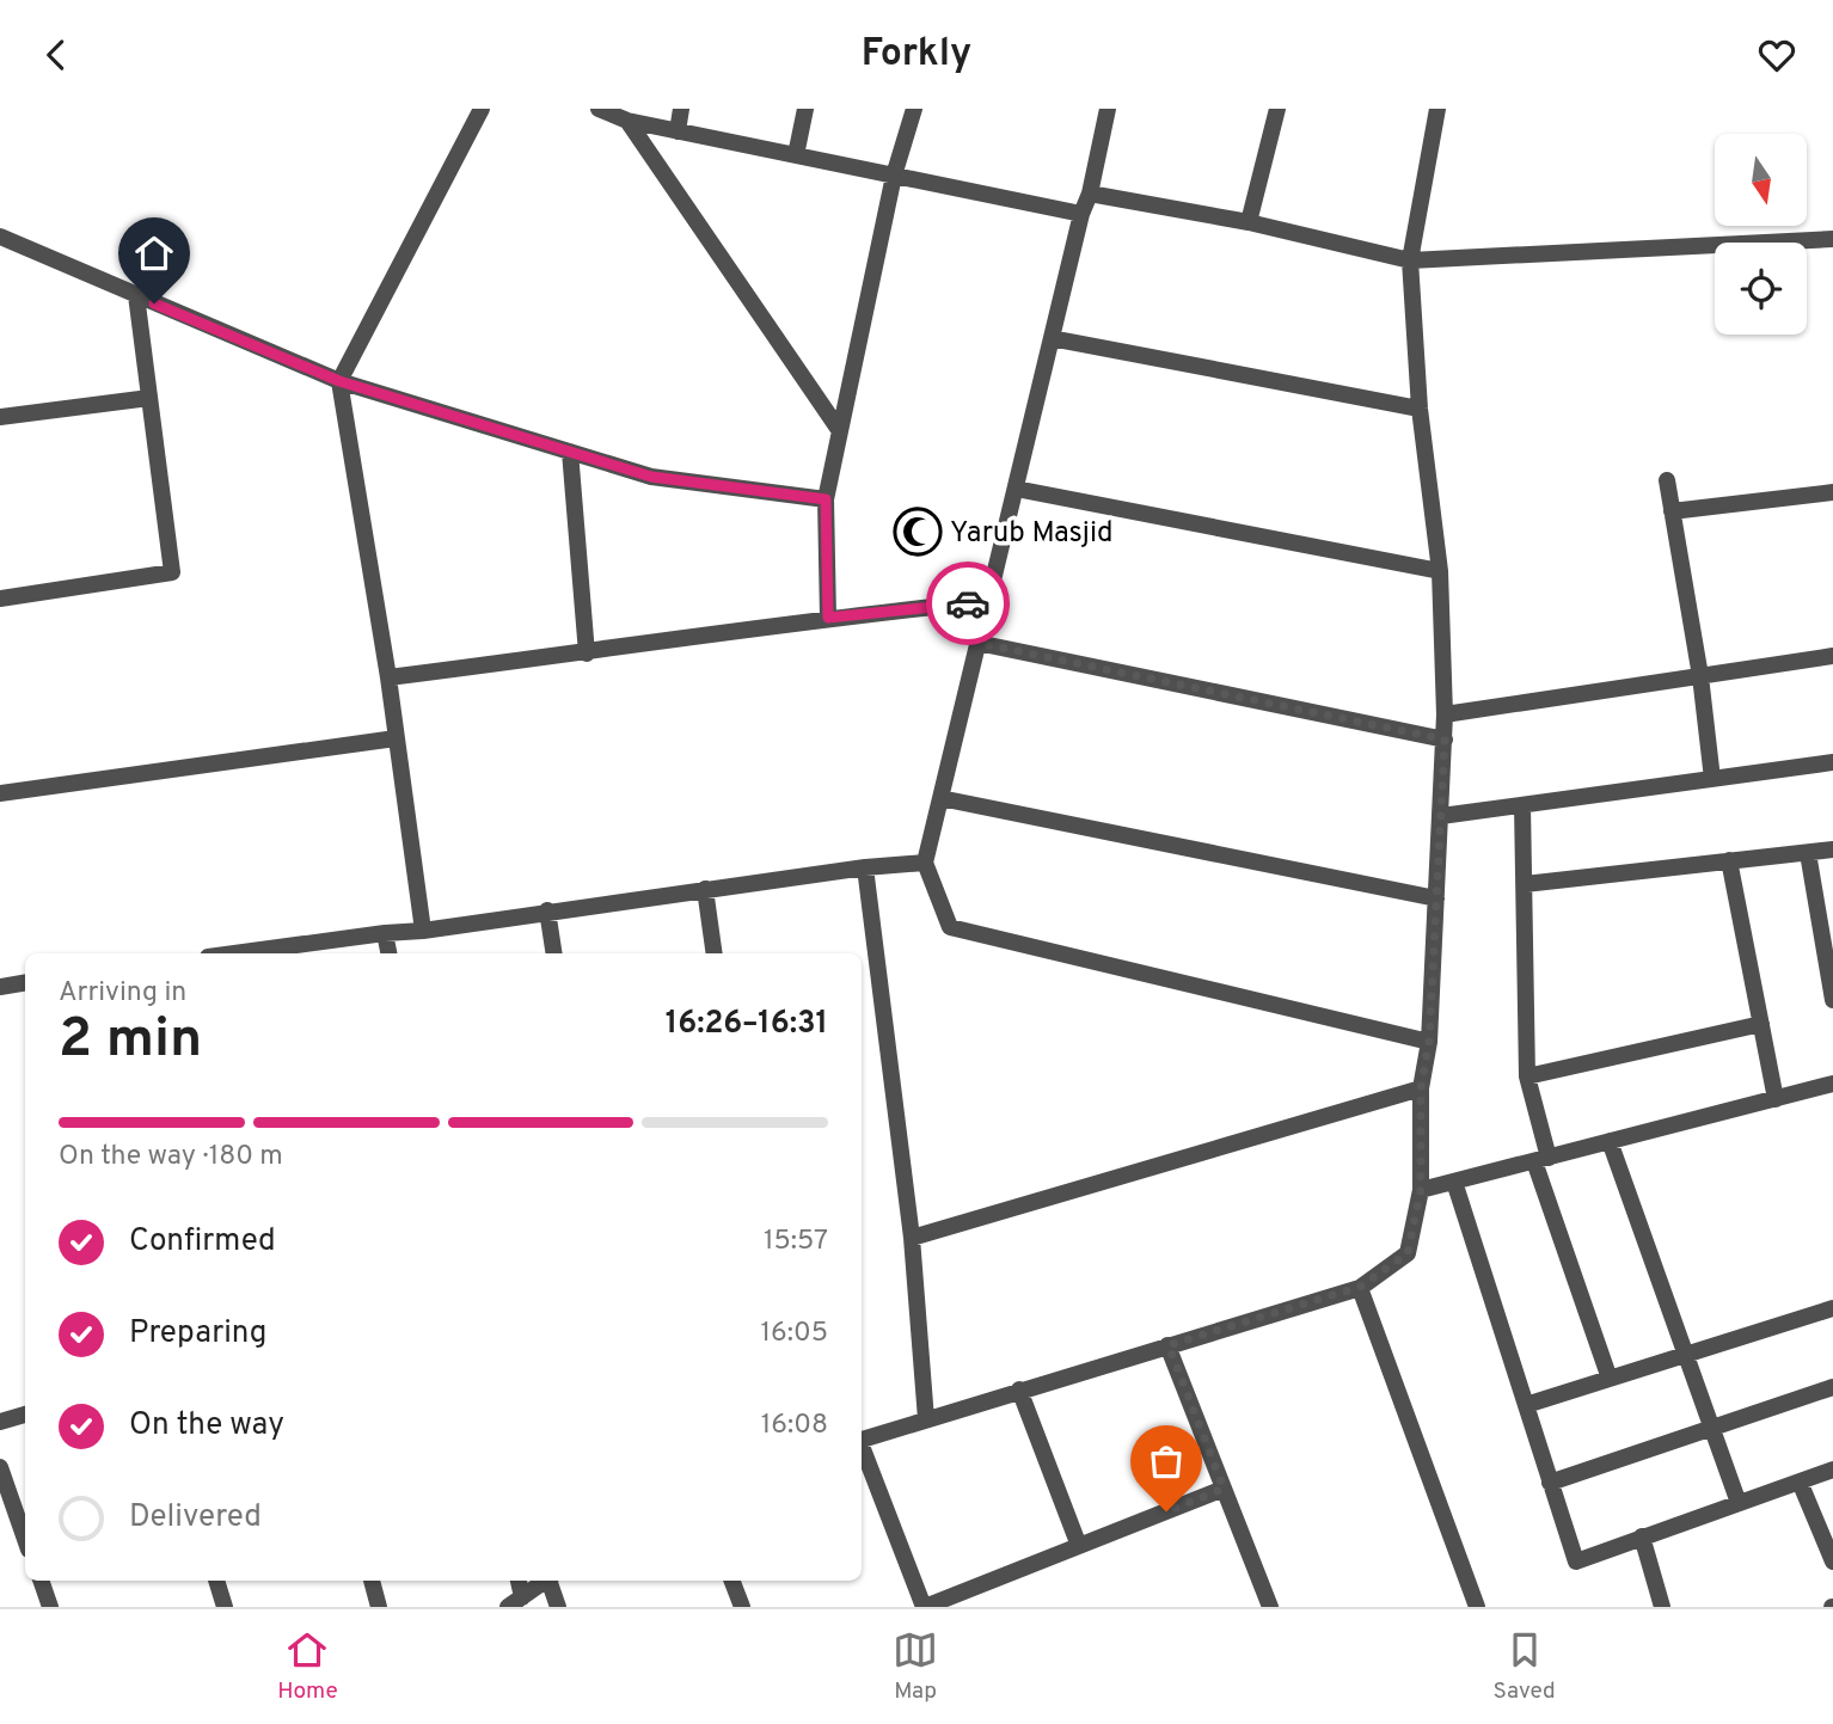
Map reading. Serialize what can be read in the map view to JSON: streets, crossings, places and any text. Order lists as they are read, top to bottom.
{
  "places": {
    "mosque": ["Yarub Masjid"]
  },
  "north": "bottom",
  "page": {
    "header": "Forkly",
    "heading": ["2 min", "Arriving in", "16:26–16:31"],
    "bar": "On the way · 180 m",
    "list": [
      ["Confirmed", "15:57"],
      ["Preparing", "16:05"],
      ["On the way", "16:08"],
      "Delivered"
    ],
    "tabs": ["Home", "Map", "Saved"]
  }
}
